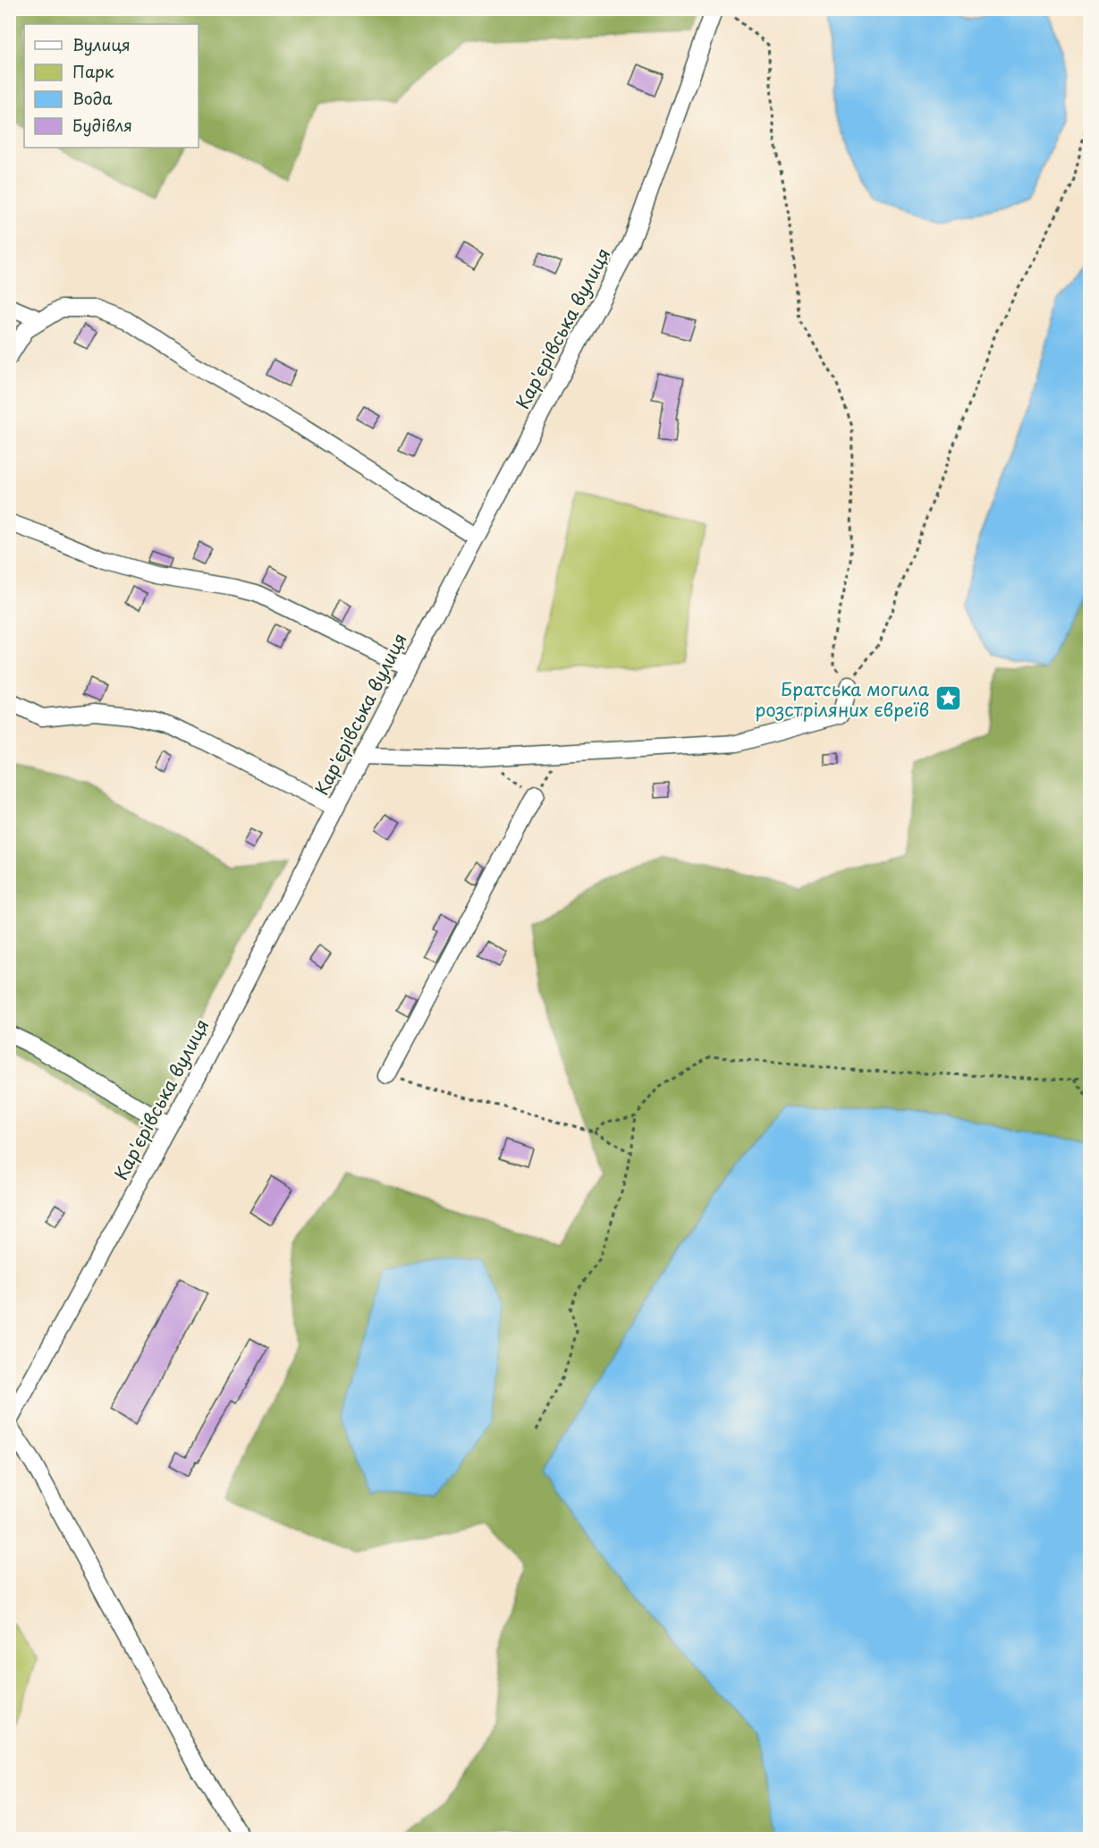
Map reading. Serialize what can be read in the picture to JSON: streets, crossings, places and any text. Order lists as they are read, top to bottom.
{
  "streets": {
    "street": ["Кар'єрівська вулиця"]
  },
  "places": {
    "place": ["Братська могила розстріляних євреїв"]
  },
  "legend": [
    "Вулиця",
    "Парк",
    "Вода",
    "Будівля"
  ]
}
